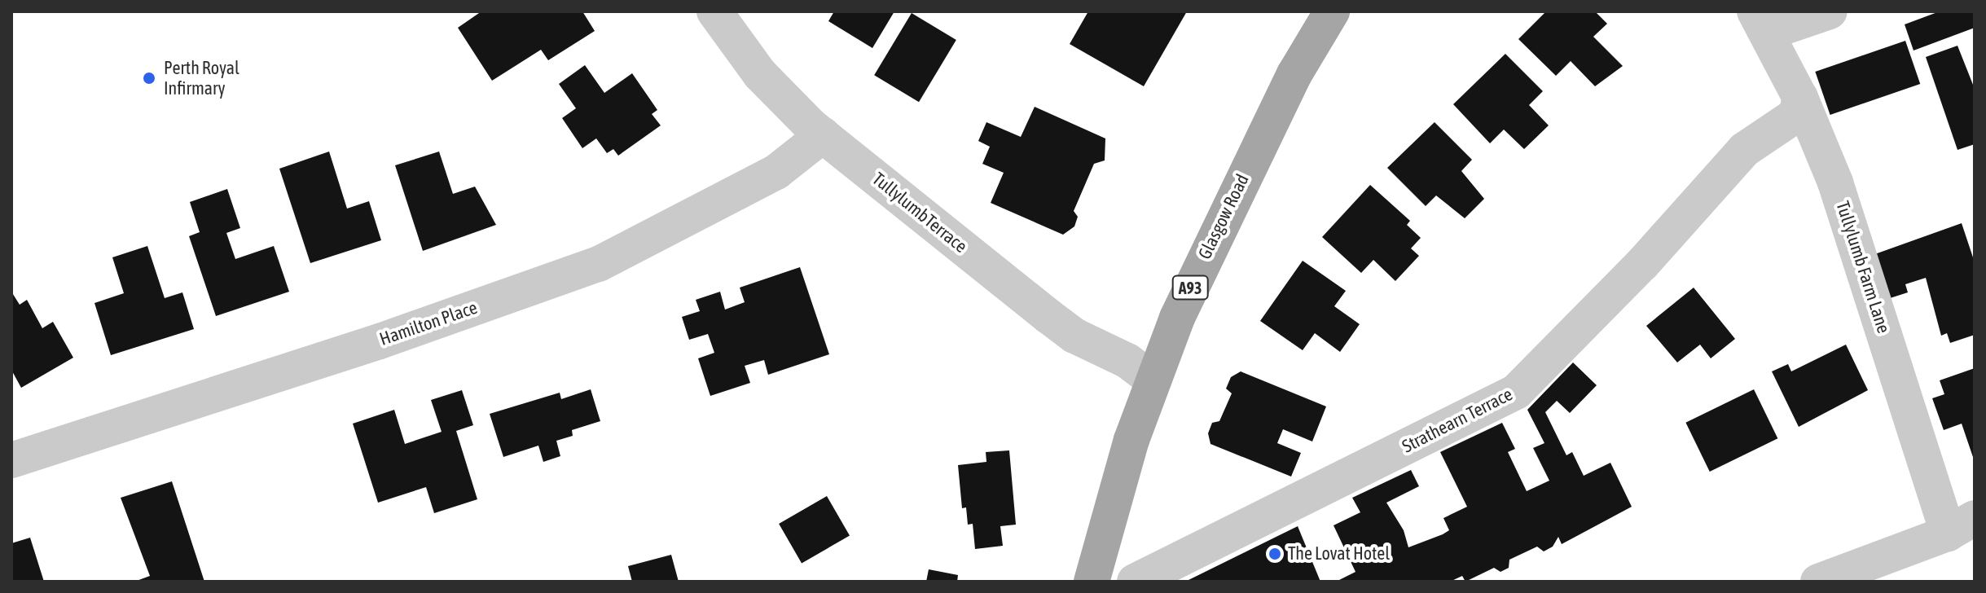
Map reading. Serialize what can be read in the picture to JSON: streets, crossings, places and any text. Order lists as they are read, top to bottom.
{
  "streets": {
    "main road": ["Glasgow Road", "A93"],
    "street": [
      "TullylumbTerrace",
      "Tullylumb Farm Lane",
      "Hamilton Place",
      "Strathearn Terrace"
    ]
  },
  "crossings": [
    ["TullylumbTerrace", "Glasgow Road"],
    ["TullylumbTerrace", "Hamilton Place"],
    ["Tullylumb Farm Lane", "Strathearn Terrace"]
  ],
  "places": ["Perth Royal Infirmary", "The Lovat Hotel"]
}
